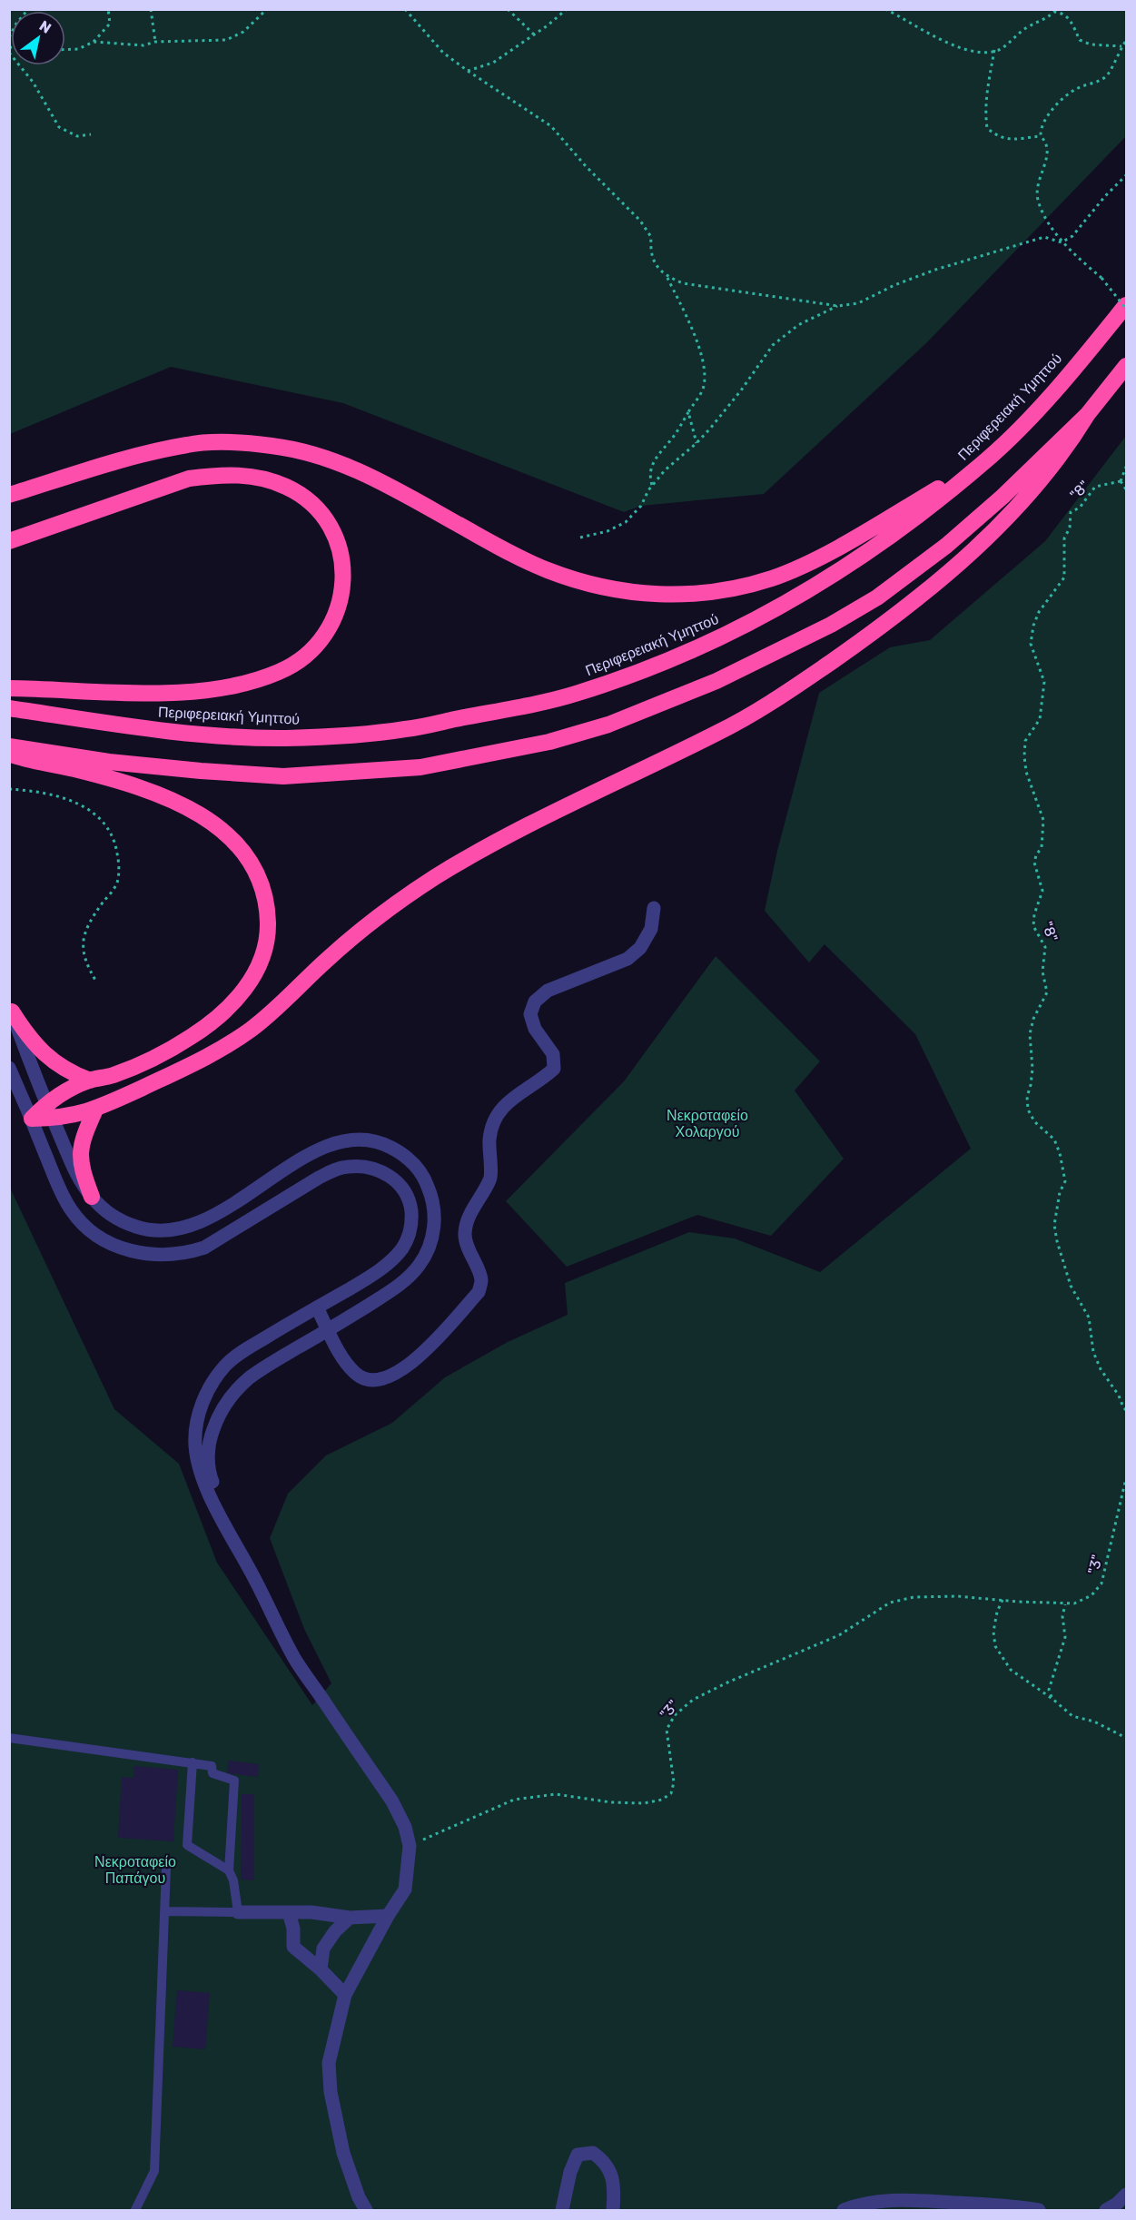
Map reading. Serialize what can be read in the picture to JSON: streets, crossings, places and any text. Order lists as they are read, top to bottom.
{
  "streets": {
    "highway": ["Περιφερειακή Υμηττού"],
    "path": ["\"8\"", "\"3\""]
  },
  "parks": ["Νεκροταφείο Χολαργού", "Νεκροταφείο Παπάγου"],
  "north": "top right"
}
